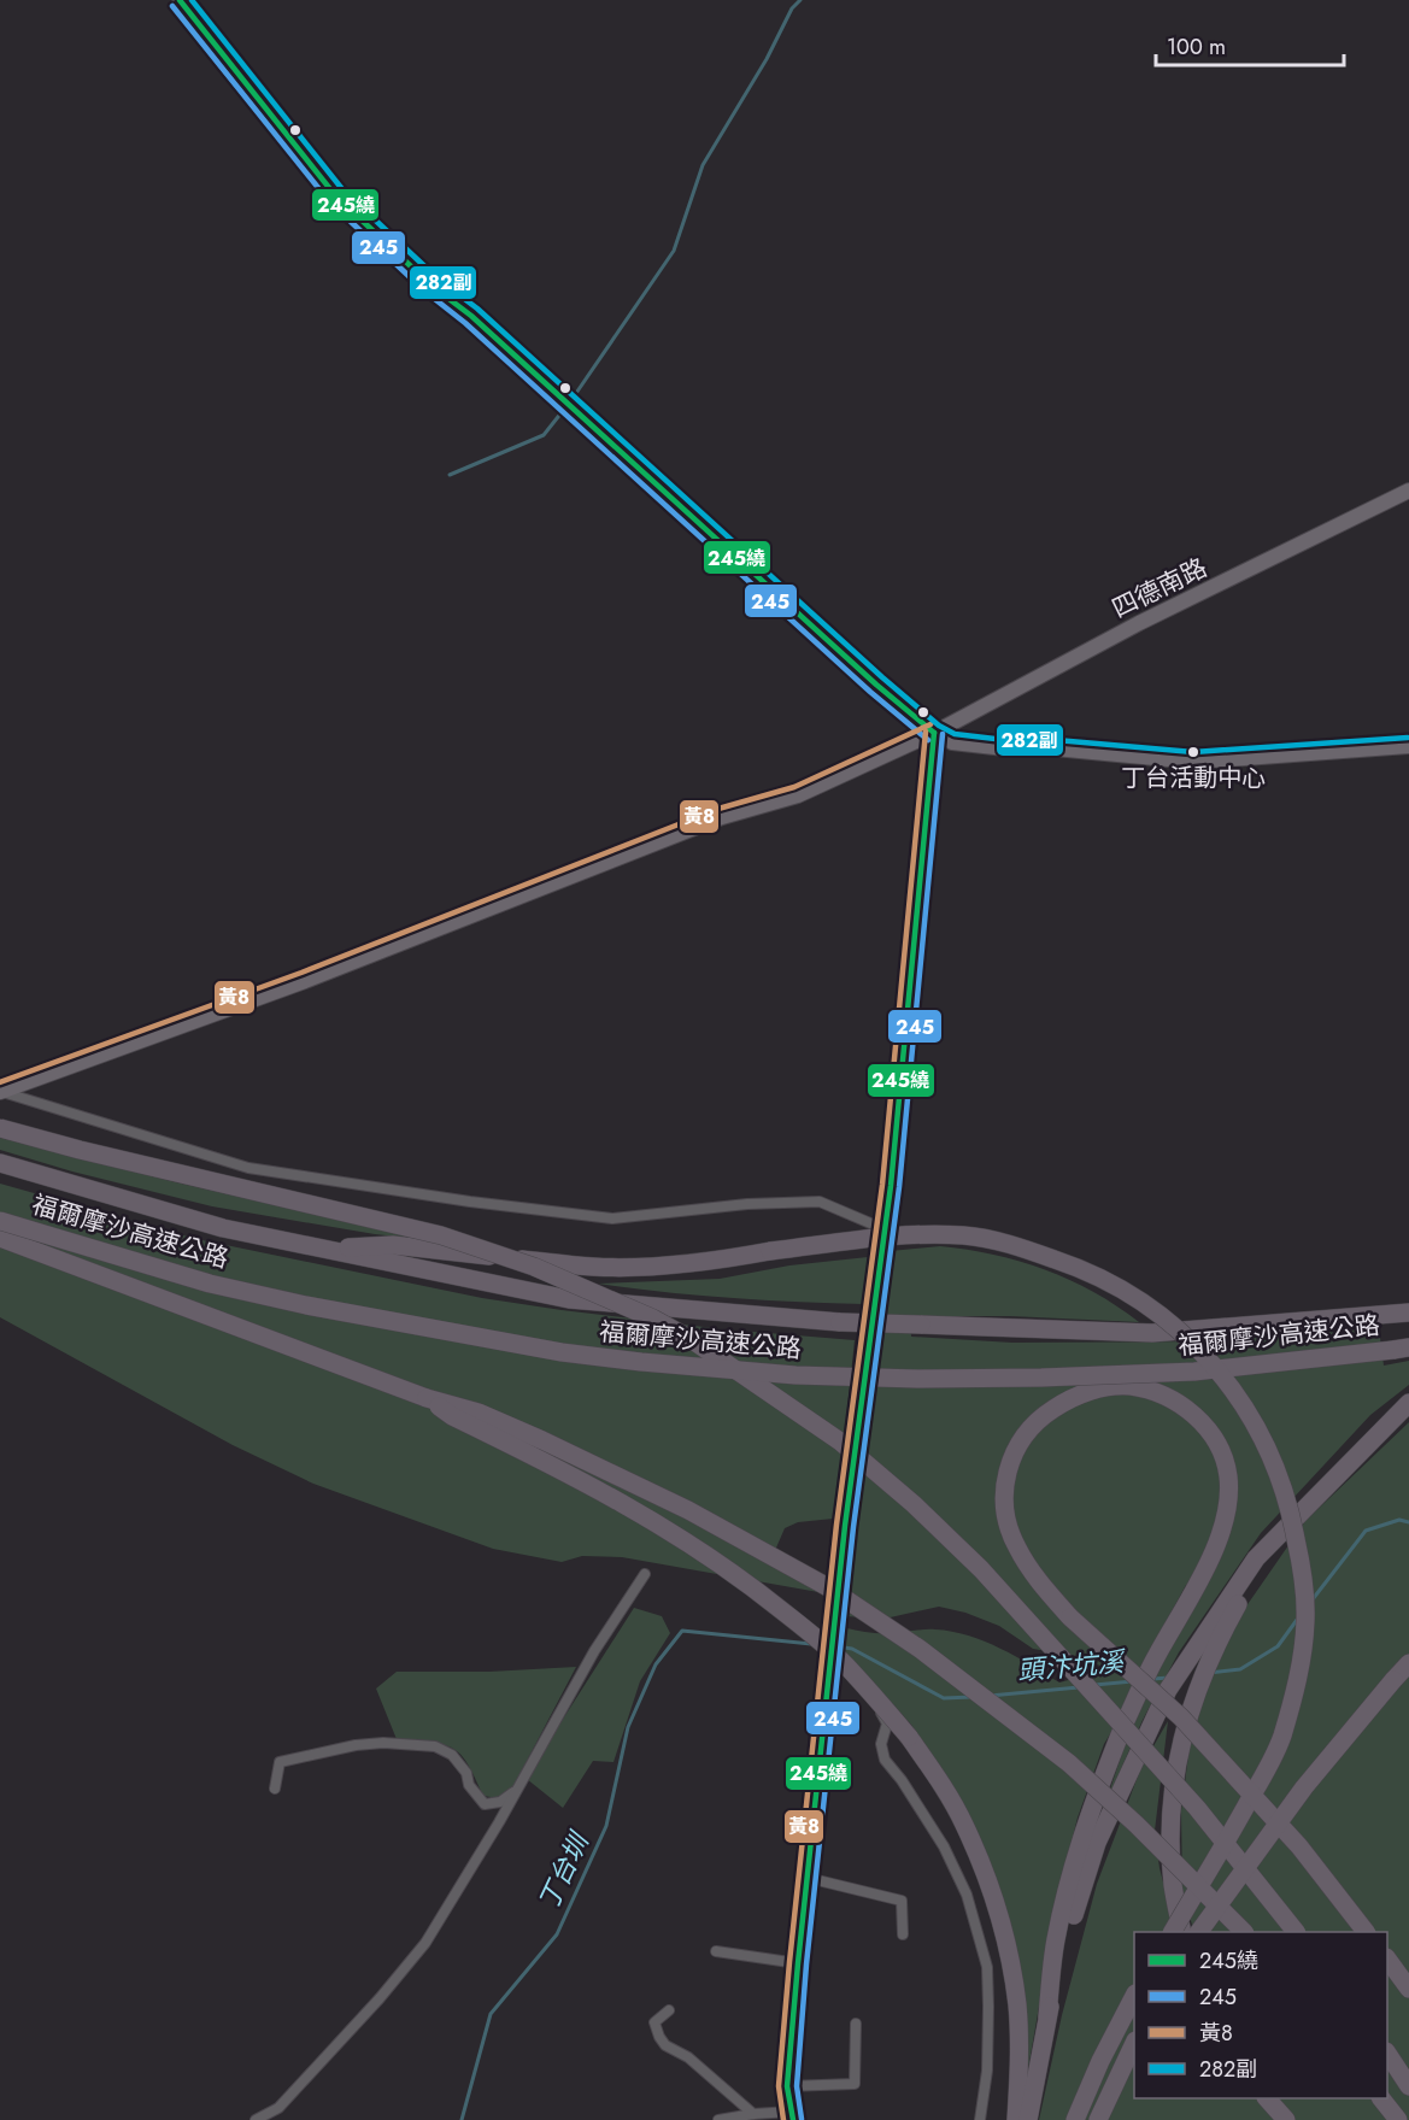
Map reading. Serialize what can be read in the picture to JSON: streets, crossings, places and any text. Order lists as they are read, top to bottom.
{
  "streets": {
    "highway": ["福爾摩沙高速公路"],
    "street": ["四德南路"]
  },
  "water": ["頭汴坑溪", "丁台圳"],
  "places": ["丁台活動中心"],
  "lines": [
    "transit line 245繞",
    "transit line 282副",
    "transit line 245",
    "transit line 黃8"
  ],
  "legend": [
    "245繞",
    "245",
    "黃8",
    "282副"
  ],
  "scale_bar": "100 m"
}
